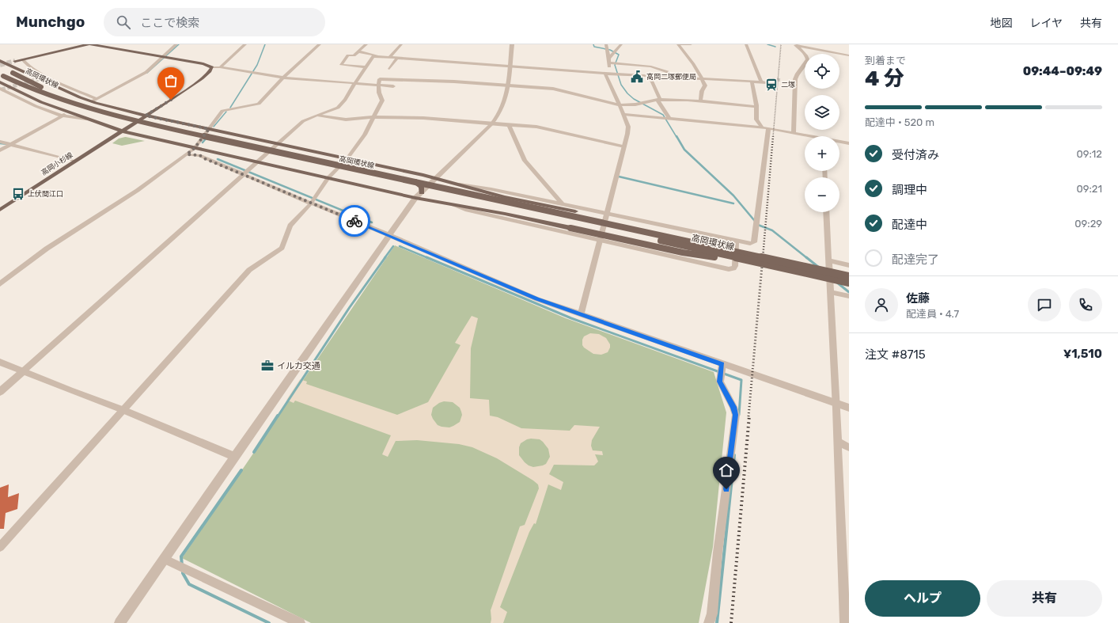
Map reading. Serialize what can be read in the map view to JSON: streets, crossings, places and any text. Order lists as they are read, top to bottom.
{
  "streets": {
    "main road": ["高岡環状線", "高岡小杉線"]
  },
  "places": {
    "public building": ["高岡二塚郵便局"],
    "station": ["二塚"],
    "bus stop": ["上伏間江口"],
    "office": ["イルカ交通"]
  },
  "page": {
    "header": "Munchgo",
    "search": "ここで検索",
    "nav": ["地図", "レイヤ", "共有"],
    "heading": ["4 分", "到着まで", "09:44–09:49"],
    "panel": [
      "佐藤",
      "配達員 · 4.7",
      "注文 #8715",
      "¥1,510"
    ],
    "map_buttons": ["+", "−"],
    "bar": "配達中 · 520 m",
    "list": [
      ["受付済み", "09:12"],
      ["調理中", "09:21"],
      ["配達中", "09:29"],
      "配達完了"
    ],
    "buttons": ["ヘルプ", "共有"]
  }
}
